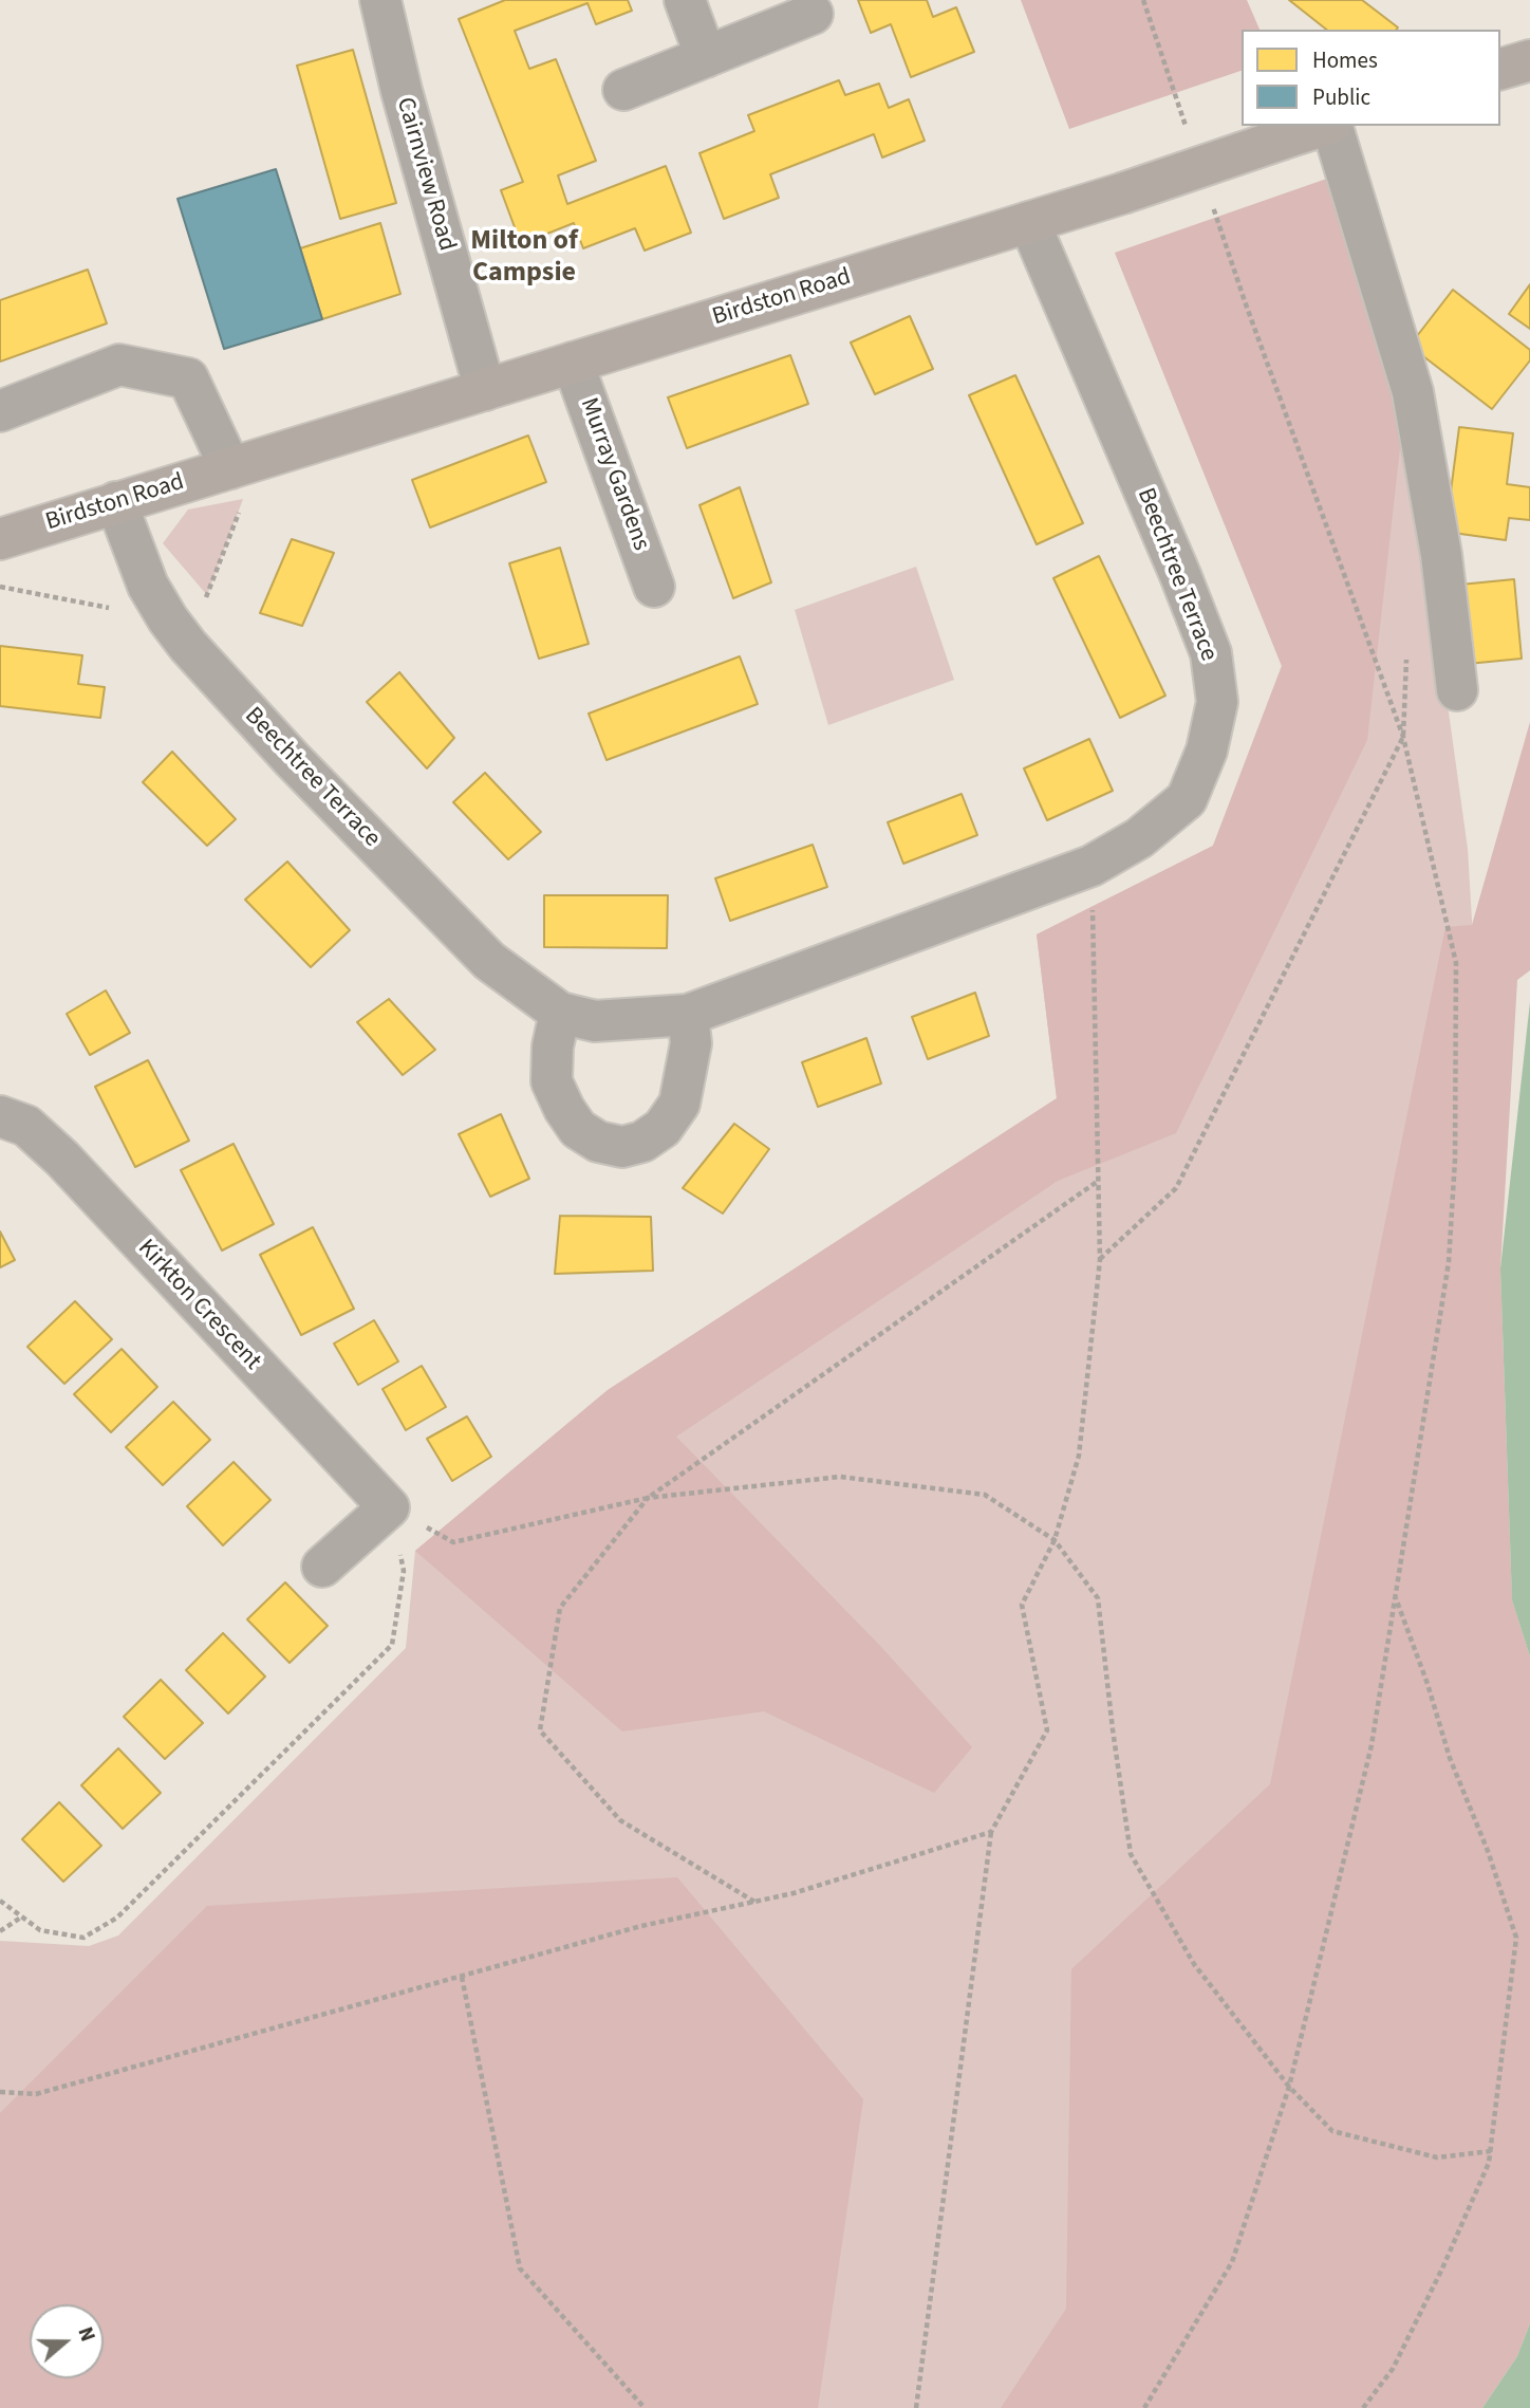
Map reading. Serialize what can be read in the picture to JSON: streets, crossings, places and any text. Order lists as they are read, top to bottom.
{
  "streets": {
    "main road": ["Birdston Road"],
    "street": [
      "Cairnview Road",
      "Murray Gardens",
      "Beechtree Terrace",
      "Kirkton Crescent"
    ]
  },
  "crossings": [
    ["Cairnview Road", "Birdston Road"],
    ["Birdston Road", "Murray Gardens"],
    ["Birdston Road", "Beechtree Terrace"]
  ],
  "districts": ["Milton of Campsie"],
  "legend": ["Homes", "Public"],
  "north": "right"
}
